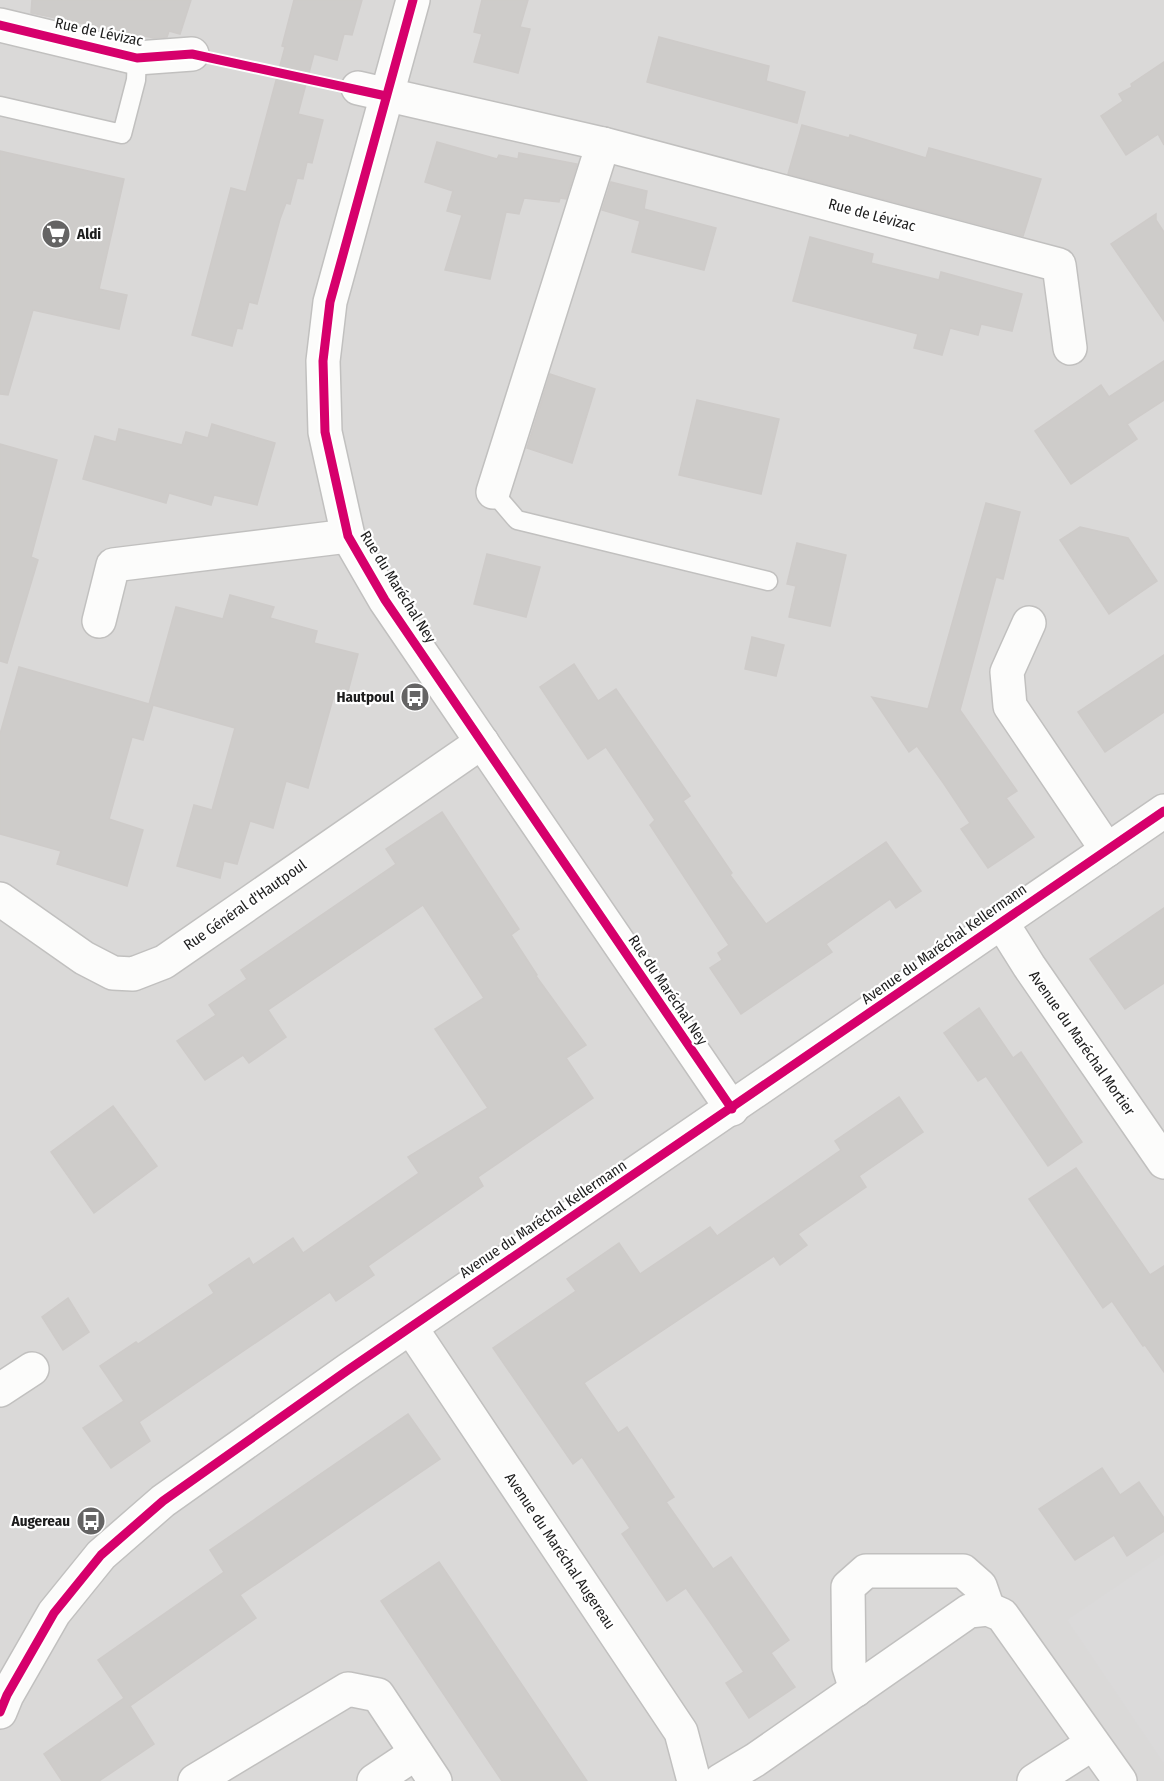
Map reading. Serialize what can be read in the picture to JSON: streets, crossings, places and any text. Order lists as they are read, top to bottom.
{
  "streets": {
    "street": [
      "Rue de Lévizac",
      "Rue du Maréchal Ney",
      "Rue Général d'Hautpoul",
      "Avenue du Maréchal Kellermann",
      "Avenue du Maréchal Mortier",
      "Avenue du Maréchal Augereau"
    ]
  },
  "crossings": [
    ["Rue de Lévizac", "Rue du Maréchal Ney"],
    ["Rue du Maréchal Ney", "Rue Général d'Hautpoul"],
    ["Rue du Maréchal Ney", "Avenue du Maréchal Kellermann"],
    ["Avenue du Maréchal Kellermann", "Avenue du Maréchal Mortier"],
    ["Avenue du Maréchal Kellermann", "Avenue du Maréchal Augereau"]
  ],
  "places": {
    "supermarket": ["Aldi"],
    "bus stop": ["Hautpoul", "Augereau"]
  }
}
